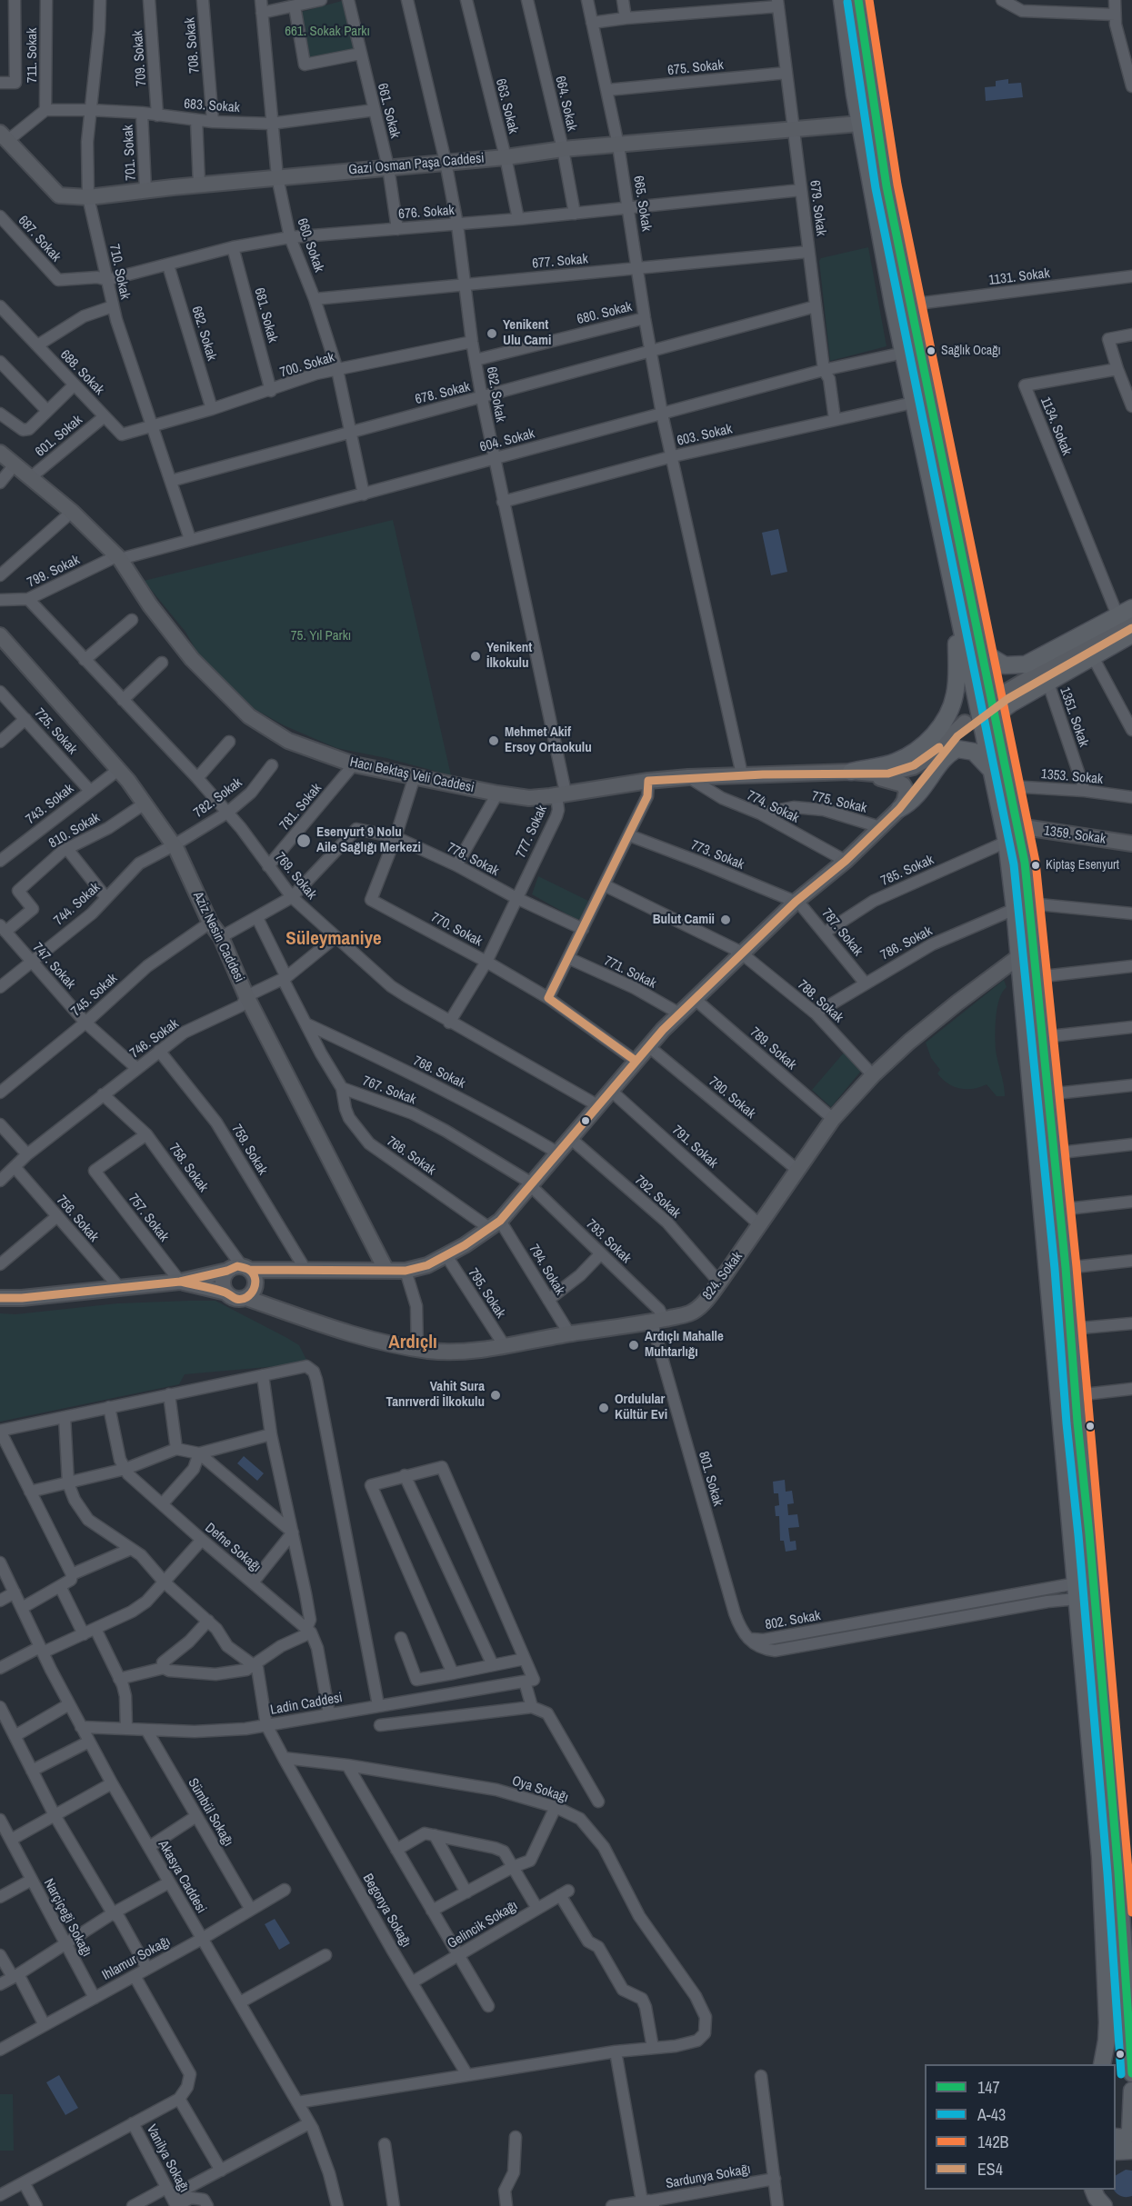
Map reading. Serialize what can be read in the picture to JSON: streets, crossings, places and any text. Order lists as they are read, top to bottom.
{
  "streets": {
    "street": [
      "708. Sokak",
      "711. Sokak",
      "709. Sokak",
      "675. Sokak",
      "664. Sokak",
      "683. Sokak",
      "663. Sokak",
      "661. Sokak",
      "701. Sokak",
      "Gazi Osman Paşa Caddesi",
      "665. Sokak",
      "679. Sokak",
      "676. Sokak",
      "687. Sokak",
      "660. Sokak",
      "677. Sokak",
      "710. Sokak",
      "1131. Sokak",
      "680. Sokak",
      "681. Sokak",
      "682. Sokak",
      "700. Sokak",
      "688. Sokak",
      "678. Sokak",
      "662. Sokak",
      "1134. Sokak",
      "603. Sokak",
      "601. Sokak",
      "604. Sokak",
      "799. Sokak",
      "1351. Sokak",
      "725. Sokak",
      "Hacı Bektaş Veli Caddesi",
      "1353. Sokak",
      "782. Sokak",
      "775. Sokak",
      "743. Sokak",
      "781. Sokak",
      "774. Sokak",
      "810. Sokak",
      "777. Sokak",
      "1359. Sokak",
      "773. Sokak",
      "778. Sokak",
      "785. Sokak",
      "769. Sokak",
      "744. Sokak",
      "770. Sokak",
      "787. Sokak",
      "Aziz Nesin Caddesi",
      "786. Sokak",
      "747. Sokak",
      "771. Sokak",
      "745. Sokak",
      "788. Sokak",
      "746. Sokak",
      "789. Sokak",
      "768. Sokak",
      "767. Sokak",
      "790. Sokak",
      "791. Sokak",
      "759. Sokak",
      "766. Sokak",
      "758. Sokak",
      "792. Sokak",
      "757. Sokak",
      "756. Sokak",
      "793. Sokak",
      "794. Sokak",
      "824. Sokak",
      "795. Sokak",
      "801. Sokak",
      "Defne Sokağı",
      "802. Sokak",
      "Ladin Caddesi",
      "Oya Sokağı",
      "Sümbül Sokağı",
      "Akasya Caddesi",
      "Begonya Sokağı",
      "Narçiçeği Sokağı",
      "Gelincik Sokağı",
      "Ihlamur Sokağı",
      "Vanilya Sokağı",
      "Sardunya Sokağı"
    ]
  },
  "crossings": [
    ["708. Sokak", "683. Sokak"],
    ["711. Sokak", "683. Sokak"],
    ["709. Sokak", "683. Sokak"],
    ["675. Sokak", "665. Sokak"],
    ["675. Sokak", "679. Sokak"],
    ["664. Sokak", "Gazi Osman Paşa Caddesi"],
    ["664. Sokak", "676. Sokak"],
    ["683. Sokak", "661. Sokak"],
    ["683. Sokak", "701. Sokak"],
    ["683. Sokak", "660. Sokak"],
    ["683. Sokak", "710. Sokak"],
    ["663. Sokak", "Gazi Osman Paşa Caddesi"],
    ["663. Sokak", "676. Sokak"],
    ["661. Sokak", "Gazi Osman Paşa Caddesi"],
    ["661. Sokak", "676. Sokak"],
    ["701. Sokak", "Gazi Osman Paşa Caddesi"],
    ["Gazi Osman Paşa Caddesi", "665. Sokak"],
    ["Gazi Osman Paşa Caddesi", "679. Sokak"],
    ["Gazi Osman Paşa Caddesi", "660. Sokak"],
    ["Gazi Osman Paşa Caddesi", "710. Sokak"],
    ["Gazi Osman Paşa Caddesi", "662. Sokak"],
    ["665. Sokak", "676. Sokak"],
    ["665. Sokak", "677. Sokak"],
    ["665. Sokak", "680. Sokak"],
    ["665. Sokak", "678. Sokak"],
    ["665. Sokak", "603. Sokak"],
    ["665. Sokak", "604. Sokak"],
    ["665. Sokak", "Hacı Bektaş Veli Caddesi"],
    ["679. Sokak", "676. Sokak"],
    ["679. Sokak", "677. Sokak"],
    ["679. Sokak", "678. Sokak"],
    ["679. Sokak", "603. Sokak"],
    ["679. Sokak", "604. Sokak"],
    ["676. Sokak", "687. Sokak"],
    ["676. Sokak", "660. Sokak"],
    ["676. Sokak", "710. Sokak"],
    ["676. Sokak", "681. Sokak"],
    ["676. Sokak", "682. Sokak"],
    ["676. Sokak", "662. Sokak"],
    ["660. Sokak", "677. Sokak"],
    ["660. Sokak", "700. Sokak"],
    ["660. Sokak", "678. Sokak"],
    ["660. Sokak", "604. Sokak"],
    ["677. Sokak", "662. Sokak"],
    ["710. Sokak", "700. Sokak"],
    ["710. Sokak", "688. Sokak"],
    ["710. Sokak", "678. Sokak"],
    ["710. Sokak", "604. Sokak"],
    ["680. Sokak", "662. Sokak"],
    ["681. Sokak", "700. Sokak"],
    ["682. Sokak", "700. Sokak"],
    ["700. Sokak", "688. Sokak"],
    ["700. Sokak", "662. Sokak"],
    ["688. Sokak", "601. Sokak"],
    ["678. Sokak", "662. Sokak"],
    ["662. Sokak", "603. Sokak"],
    ["662. Sokak", "604. Sokak"],
    ["662. Sokak", "Hacı Bektaş Veli Caddesi"],
    ["662. Sokak", "777. Sokak"],
    ["601. Sokak", "Hacı Bektaş Veli Caddesi"],
    ["604. Sokak", "799. Sokak"],
    ["604. Sokak", "Hacı Bektaş Veli Caddesi"],
    ["799. Sokak", "Hacı Bektaş Veli Caddesi"],
    ["799. Sokak", "769. Sokak"],
    ["1351. Sokak", "1353. Sokak"],
    ["725. Sokak", "743. Sokak"],
    ["Hacı Bektaş Veli Caddesi", "781. Sokak"],
    ["Hacı Bektaş Veli Caddesi", "774. Sokak"],
    ["Hacı Bektaş Veli Caddesi", "777. Sokak"],
    ["Hacı Bektaş Veli Caddesi", "770. Sokak"],
    ["782. Sokak", "769. Sokak"],
    ["782. Sokak", "744. Sokak"],
    ["782. Sokak", "Aziz Nesin Caddesi"],
    ["775. Sokak", "774. Sokak"],
    ["743. Sokak", "Aziz Nesin Caddesi"],
    ["781. Sokak", "769. Sokak"],
    ["810. Sokak", "Aziz Nesin Caddesi"],
    ["810. Sokak", "747. Sokak"],
    ["777. Sokak", "778. Sokak"],
    ["777. Sokak", "769. Sokak"],
    ["777. Sokak", "770. Sokak"],
    ["773. Sokak", "787. Sokak"],
    ["778. Sokak", "769. Sokak"],
    ["778. Sokak", "770. Sokak"],
    ["778. Sokak", "Aziz Nesin Caddesi"],
    ["778. Sokak", "767. Sokak"],
    ["785. Sokak", "787. Sokak"],
    ["769. Sokak", "746. Sokak"],
    ["744. Sokak", "Aziz Nesin Caddesi"],
    ["744. Sokak", "747. Sokak"],
    ["787. Sokak", "786. Sokak"],
    ["Aziz Nesin Caddesi", "745. Sokak"],
    ["Aziz Nesin Caddesi", "746. Sokak"],
    ["786. Sokak", "788. Sokak"],
    ["747. Sokak", "745. Sokak"],
    ["747. Sokak", "746. Sokak"],
    ["788. Sokak", "824. Sokak"],
    ["746. Sokak", "767. Sokak"],
    ["746. Sokak", "759. Sokak"],
    ["746. Sokak", "758. Sokak"],
    ["746. Sokak", "756. Sokak"],
    ["789. Sokak", "824. Sokak"],
    ["768. Sokak", "767. Sokak"],
    ["767. Sokak", "766. Sokak"],
    ["767. Sokak", "793. Sokak"],
    ["790. Sokak", "824. Sokak"],
    ["791. Sokak", "824. Sokak"],
    ["766. Sokak", "794. Sokak"],
    ["758. Sokak", "757. Sokak"],
    ["758. Sokak", "824. Sokak"],
    ["792. Sokak", "824. Sokak"],
    ["793. Sokak", "824. Sokak"],
    ["793. Sokak", "801. Sokak"],
    ["794. Sokak", "824. Sokak"],
    ["824. Sokak", "795. Sokak"],
    ["824. Sokak", "801. Sokak"],
    ["801. Sokak", "802. Sokak"],
    ["Ladin Caddesi", "Sümbül Sokağı"],
    ["Ladin Caddesi", "Akasya Caddesi"],
    ["Oya Sokağı", "Akasya Caddesi"],
    ["Oya Sokağı", "Begonya Sokağı"],
    ["Oya Sokağı", "Gelincik Sokağı"],
    ["Sümbül Sokağı", "Ihlamur Sokağı"],
    ["Akasya Caddesi", "Ihlamur Sokağı"],
    ["Begonya Sokağı", "Gelincik Sokağı"],
    ["Narçiçeği Sokağı", "Ihlamur Sokağı"]
  ],
  "districts": ["Süleymaniye", "Ardıçlı"],
  "parks": ["661. Sokak Parkı", "75. Yıl Parkı"],
  "places": [
    "Yenikent Ulu Cami",
    "Sağlık Ocağı",
    "Yenikent İlkokulu",
    "Mehmet Akif Ersoy Ortaokulu",
    "Esenyurt 9 Nolu Aile Sağlığı Merkezi",
    "Kiptaş Esenyurt",
    "Bulut Camii",
    "Ardıçlı Mahalle Muhtarlığı",
    "Vahit Sura Tanrıverdi İlkokulu",
    "Ordulular Kültür Evi"
  ],
  "lines": [
    "transit line 147",
    "transit line 142B",
    "transit line A-43",
    "transit line ES4"
  ],
  "legend": [
    "147",
    "A-43",
    "142B",
    "ES4"
  ]
}
